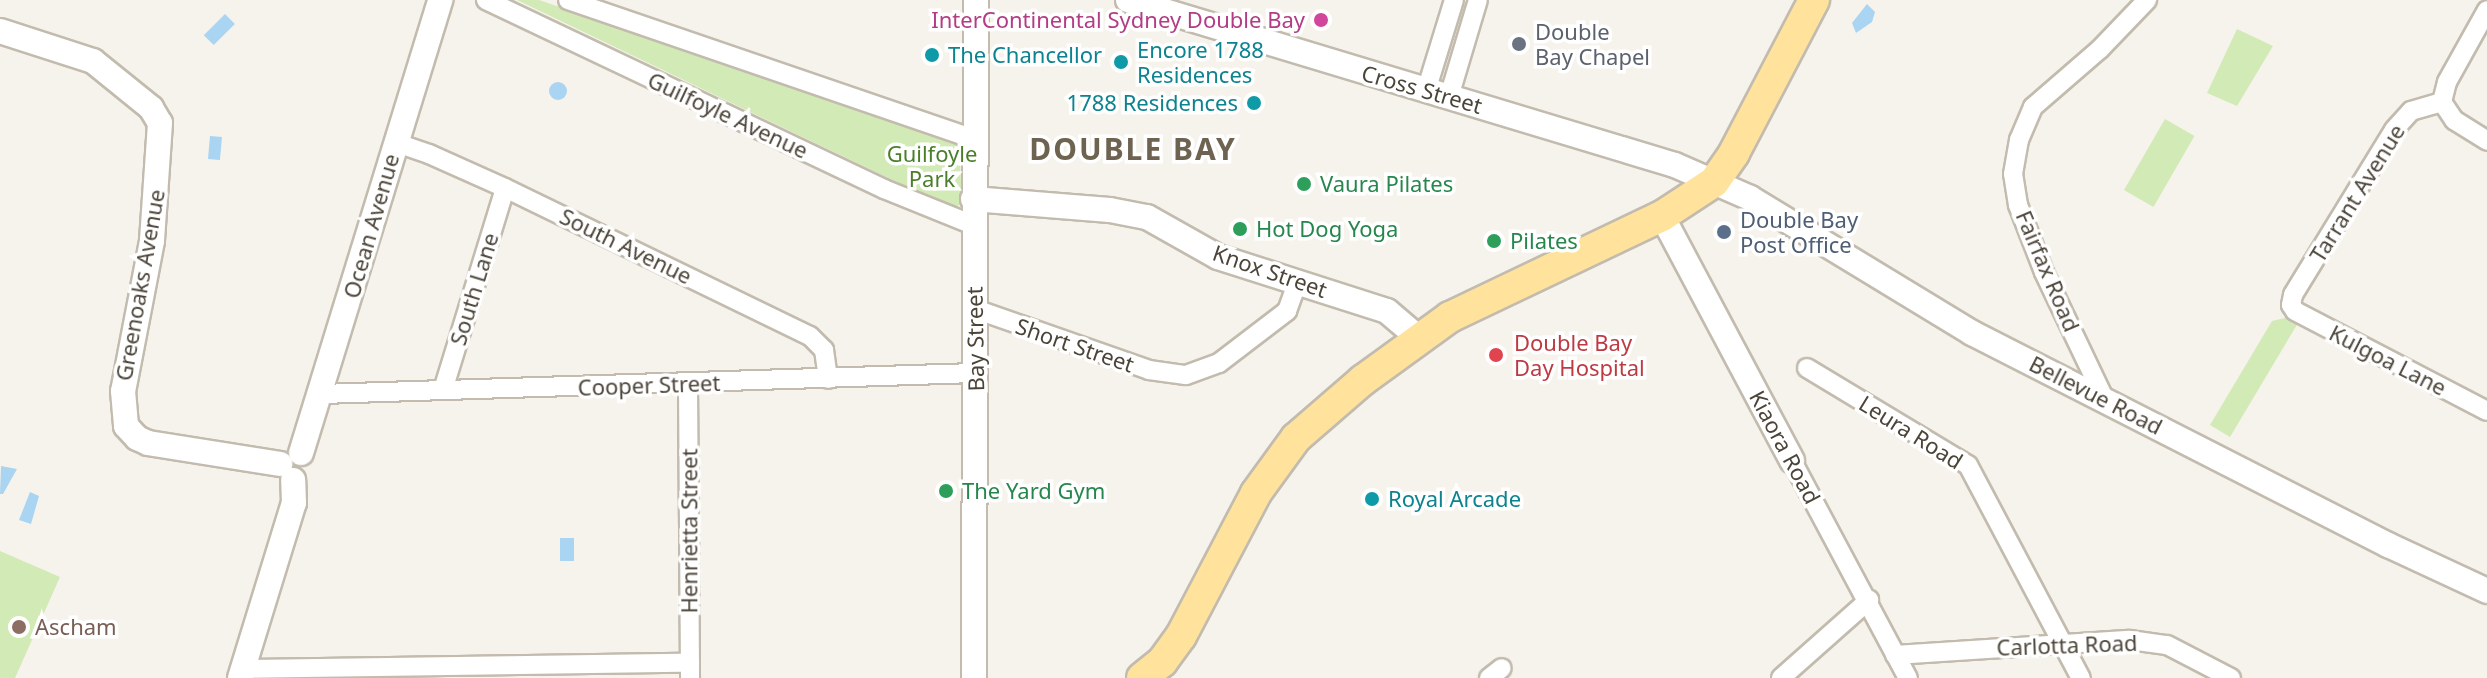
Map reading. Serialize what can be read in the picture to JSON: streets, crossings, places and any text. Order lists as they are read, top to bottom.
{
  "streets": {
    "street": [
      "Cross Street",
      "Guilfoyle Avenue",
      "Tarrant Avenue",
      "Ocean Avenue",
      "South Avenue",
      "Knox Street",
      "Fairfax Road",
      "Greenoaks Avenue",
      "South Lane",
      "Bay Street",
      "Short Street",
      "Kulgoa Lane",
      "Cooper Street",
      "Bellevue Road",
      "Leura Road",
      "Kiaora Road",
      "Henrietta Street",
      "Carlotta Road"
    ]
  },
  "crossings": [
    ["Cross Street", "Bellevue Road"],
    ["Guilfoyle Avenue", "Bay Street"],
    ["Tarrant Avenue", "Kulgoa Lane"],
    ["Ocean Avenue", "South Avenue"],
    ["Ocean Avenue", "Greenoaks Avenue"],
    ["Ocean Avenue", "Cooper Street"],
    ["South Avenue", "South Lane"],
    ["South Avenue", "Cooper Street"],
    ["Knox Street", "Bay Street"],
    ["Knox Street", "Short Street"],
    ["Fairfax Road", "Bellevue Road"],
    ["South Lane", "Cooper Street"],
    ["Bay Street", "Short Street"],
    ["Bay Street", "Cooper Street"],
    ["Cooper Street", "Henrietta Street"],
    ["Leura Road", "Carlotta Road"],
    ["Kiaora Road", "Carlotta Road"]
  ],
  "districts": ["DOUBLE BAY"],
  "parks": ["Guilfoyle Park"],
  "places": [
    "InterContinental Sydney Double Bay",
    "Double Bay Chapel",
    "The Chancellor",
    "Encore 1788 Residences",
    "1788 Residences",
    "Vaura Pilates",
    "Hot Dog Yoga",
    "Double Bay Post Office",
    "Pilates",
    "Double Bay Day Hospital",
    "The Yard Gym",
    "Royal Arcade",
    "Ascham"
  ]
}
